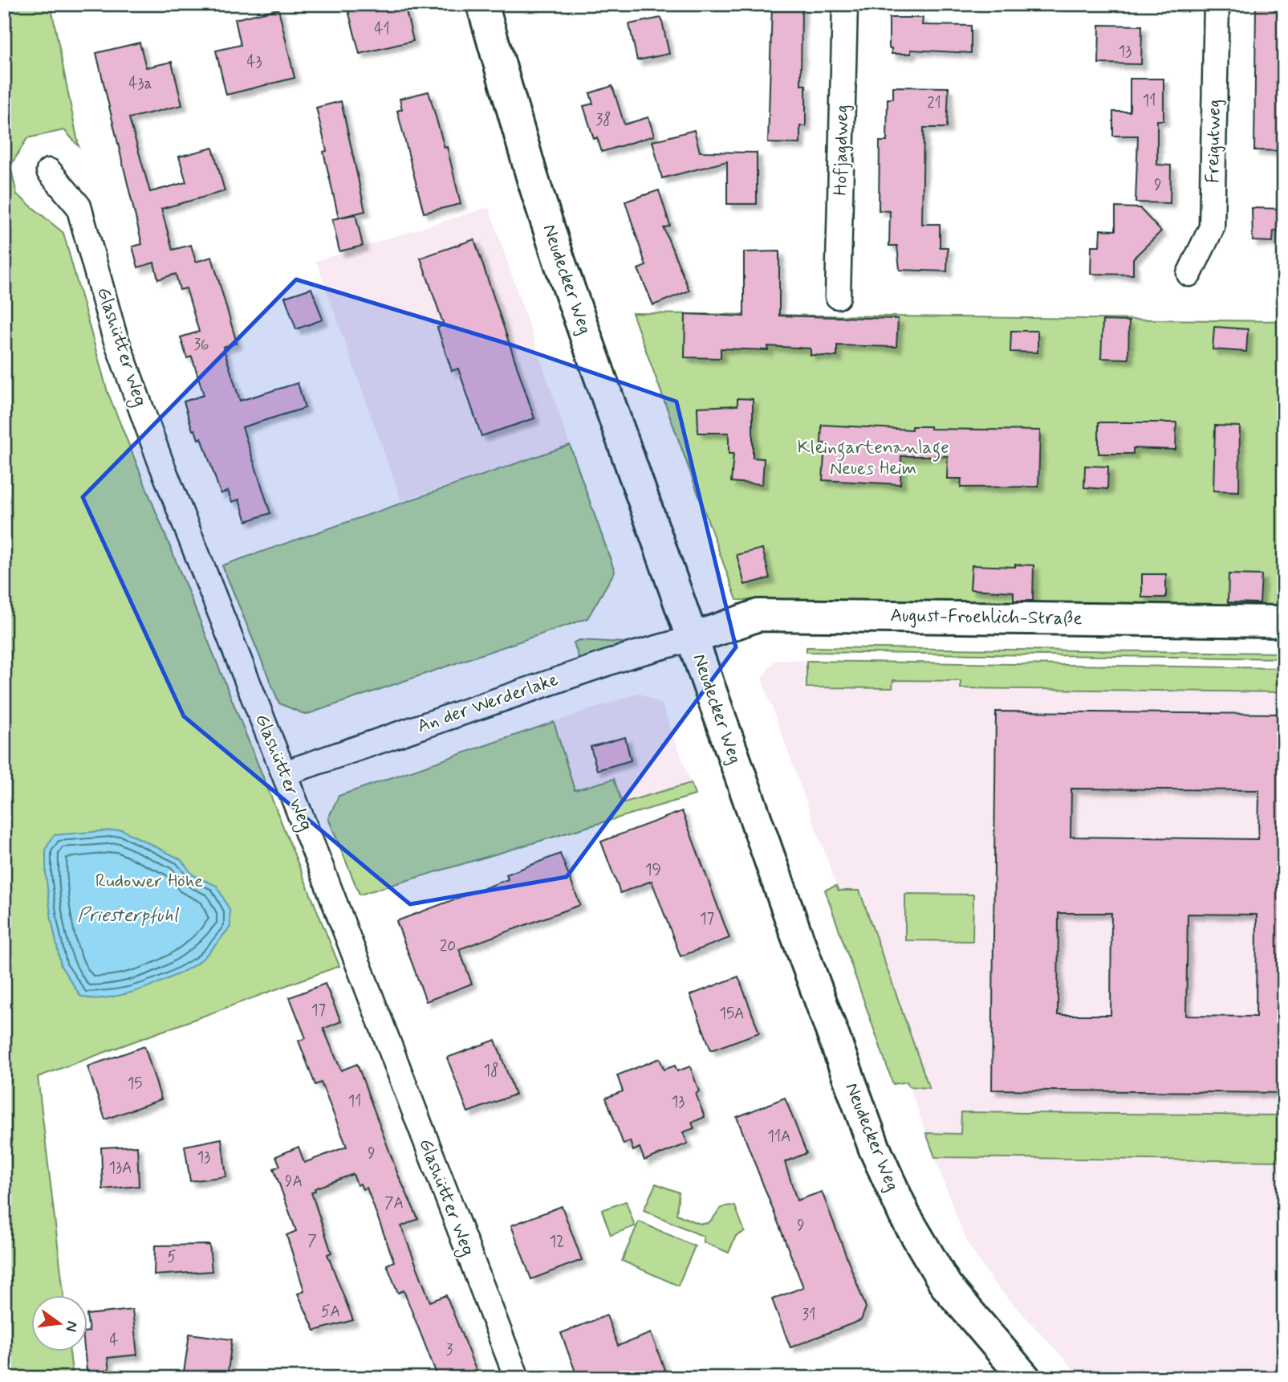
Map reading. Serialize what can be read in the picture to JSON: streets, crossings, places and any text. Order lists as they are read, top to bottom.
{
  "streets": {
    "street": [
      "Freigutweg",
      "Hofjagdweg",
      "Neudecker Weg",
      "Glashütter Weg",
      "August-Froehlich-Straße",
      "An der Werderlake"
    ]
  },
  "crossings": [
    ["Neudecker Weg", "August-Froehlich-Straße"],
    ["Neudecker Weg", "An der Werderlake"],
    ["Glashütter Weg", "An der Werderlake"],
    ["August-Froehlich-Straße", "An der Werderlake"]
  ],
  "water": ["Priesterpfuhl"],
  "parks": ["Kleingartenanlage Neues Heim", "Rudower Höhe"],
  "house_numbers": [
    "41",
    "13",
    "43",
    "43a",
    "11",
    "21",
    "38",
    "9",
    "36",
    "19",
    "17",
    "20",
    "17",
    "15A",
    "18",
    "15",
    "11",
    "13",
    "11A",
    "9",
    "13",
    "13A",
    "9A",
    "7A",
    "9",
    "7",
    "12",
    "5",
    "5A",
    "31",
    "4",
    "3"
  ],
  "north": "right"
}
